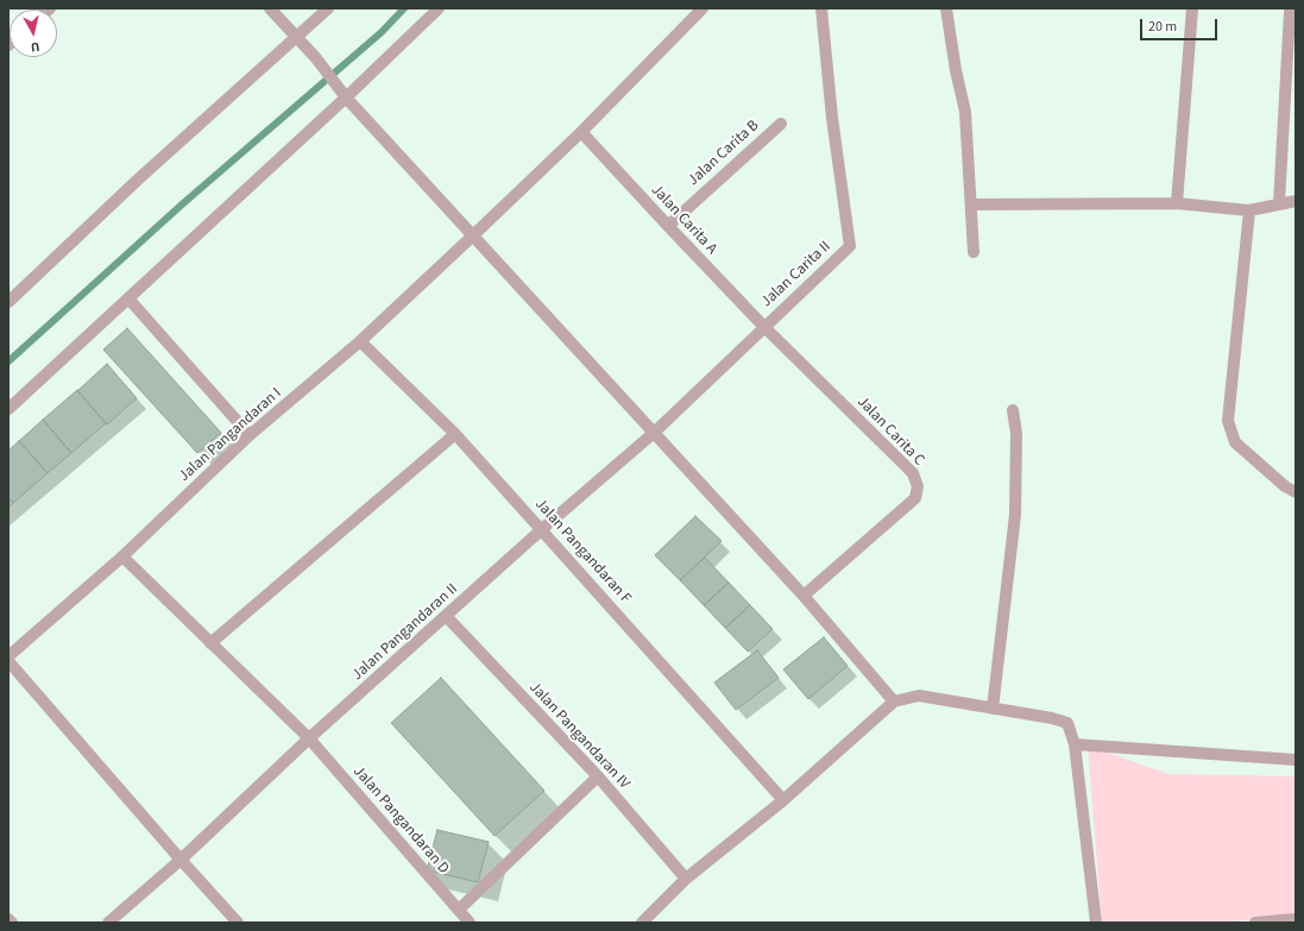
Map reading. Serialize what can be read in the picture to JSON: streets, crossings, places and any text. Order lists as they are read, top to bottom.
{
  "streets": {
    "street": [
      "Jalan Carita B",
      "Jalan Carita A",
      "Jalan Carita II",
      "Jalan Carita C",
      "Jalan Pangandaran I",
      "Jalan Pangandaran F",
      "Jalan Pangandaran II",
      "Jalan Pangandaran IV",
      "Jalan Pangandaran D"
    ]
  },
  "crossings": [
    ["Jalan Carita B", "Jalan Carita A"],
    ["Jalan Carita A", "Jalan Carita II"],
    ["Jalan Carita A", "Jalan Carita C"],
    ["Jalan Carita A", "Jalan Pangandaran I"],
    ["Jalan Carita II", "Jalan Carita C"],
    ["Jalan Carita II", "Jalan Pangandaran II"],
    ["Jalan Pangandaran I", "Jalan Pangandaran F"],
    ["Jalan Pangandaran I", "Jalan Pangandaran D"],
    ["Jalan Pangandaran F", "Jalan Pangandaran II"],
    ["Jalan Pangandaran II", "Jalan Pangandaran IV"],
    ["Jalan Pangandaran II", "Jalan Pangandaran D"]
  ],
  "scale_bar": "20 m",
  "north": "bottom"
}
